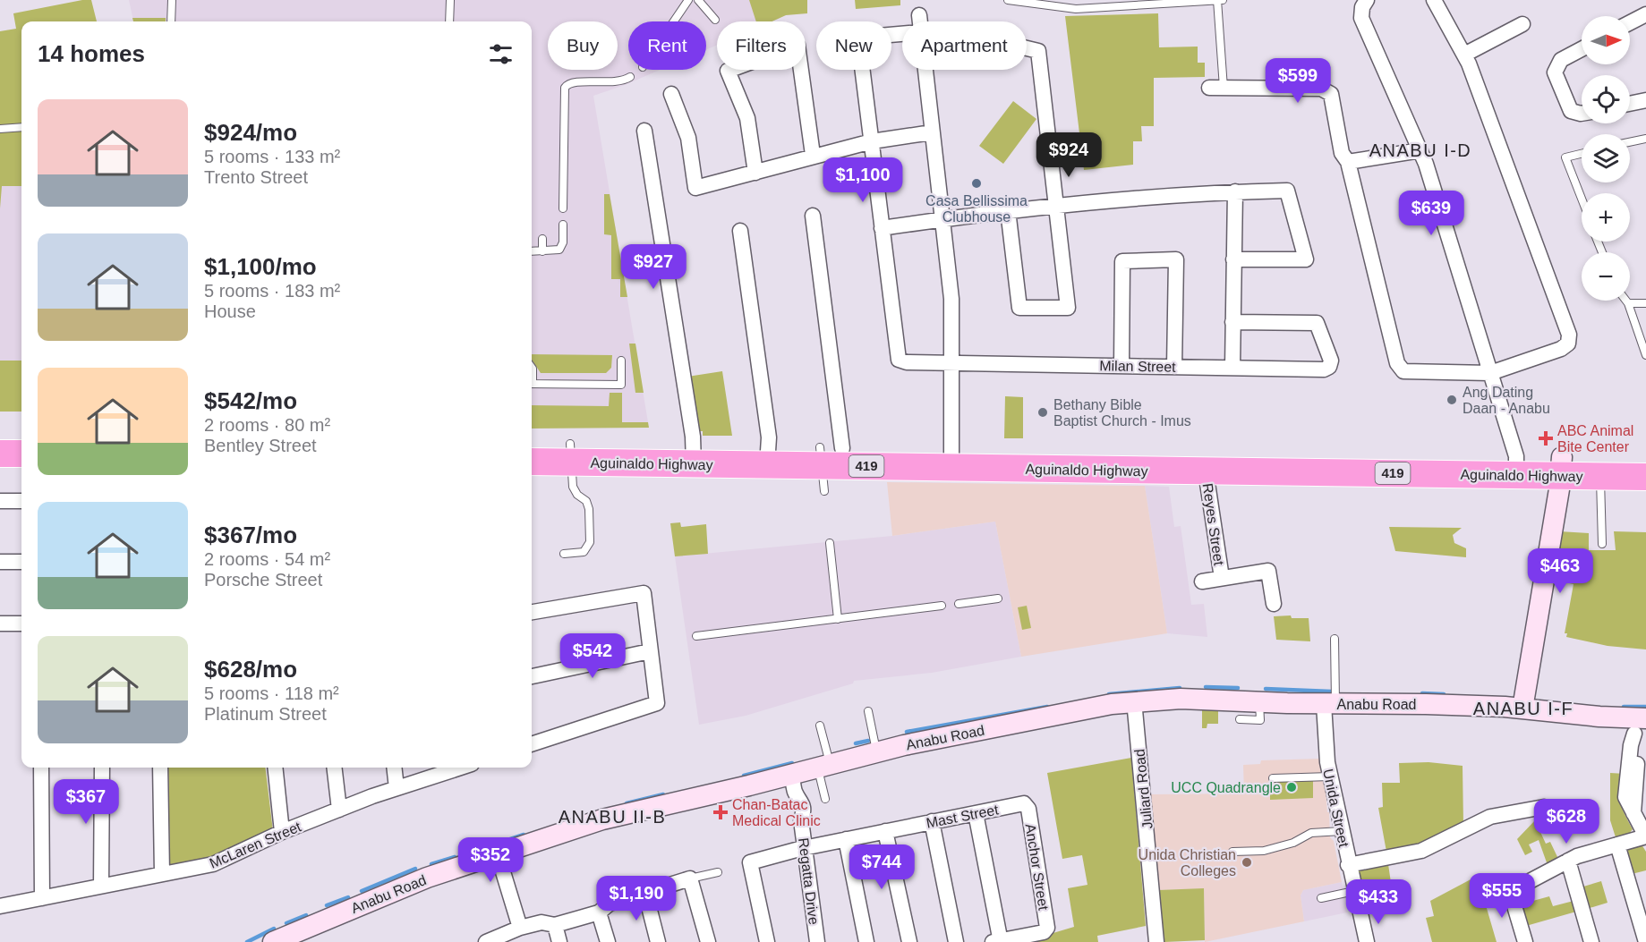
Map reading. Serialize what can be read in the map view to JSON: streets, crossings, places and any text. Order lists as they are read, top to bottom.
{
  "streets": {
    "highway": ["Aguinaldo Highway", "419"],
    "street": [
      "Milan Street",
      "Reyes Street",
      "Anabu Road",
      "Juliard Road",
      "Unida Street",
      "Mast Street",
      "McLaren Street",
      "Anchor Street",
      "Regatta Drive"
    ]
  },
  "crossings": [
    ["Aguinaldo Highway", "Reyes Street"],
    ["Anabu Road", "Juliard Road"],
    ["Anabu Road", "Unida Street"],
    ["Anabu Road", "Regatta Drive"],
    ["Mast Street", "Anchor Street"],
    ["Mast Street", "Regatta Drive"]
  ],
  "districts": ["ANABU I-D", "ANABU I-F", "ANABU II-B"],
  "places": {
    "other": [
      "Casa Bellissima Clubhouse",
      "Ang Dating Daan - Anabu",
      "Bethany Bible Baptist Church - Imus",
      "UCC Quadrangle",
      "Unida Christian Colleges"
    ],
    "health": ["ABC Animal Bite Center", "Chan-Batac Medical Clinic"]
  },
  "north": "right",
  "page": {
    "map_buttons": ["+", "−"],
    "chip": [
      "Buy",
      "Rent",
      "Filters",
      "New",
      "Apartment"
    ],
    "heading": "14 homes",
    "price": [
      "$599",
      "$924",
      "$1,100",
      "$639",
      "$927",
      "$463",
      "$542",
      "$367",
      "$628",
      "$352",
      "$744",
      "$555",
      "$1,190",
      "$433"
    ],
    "list": [
      {
        "name": "$924/mo",
        "note": "5 rooms · 133 m² · Trento Street"
      },
      {
        "name": "$1,100/mo",
        "note": "5 rooms · 183 m² · House"
      },
      {
        "name": "$542/mo",
        "note": "2 rooms · 80 m² · Bentley Street"
      },
      {
        "name": "$367/mo",
        "note": "2 rooms · 54 m² · Porsche Street"
      },
      {
        "name": "$628/mo",
        "note": "5 rooms · 118 m² · Platinum Street"
      }
    ]
  }
}
